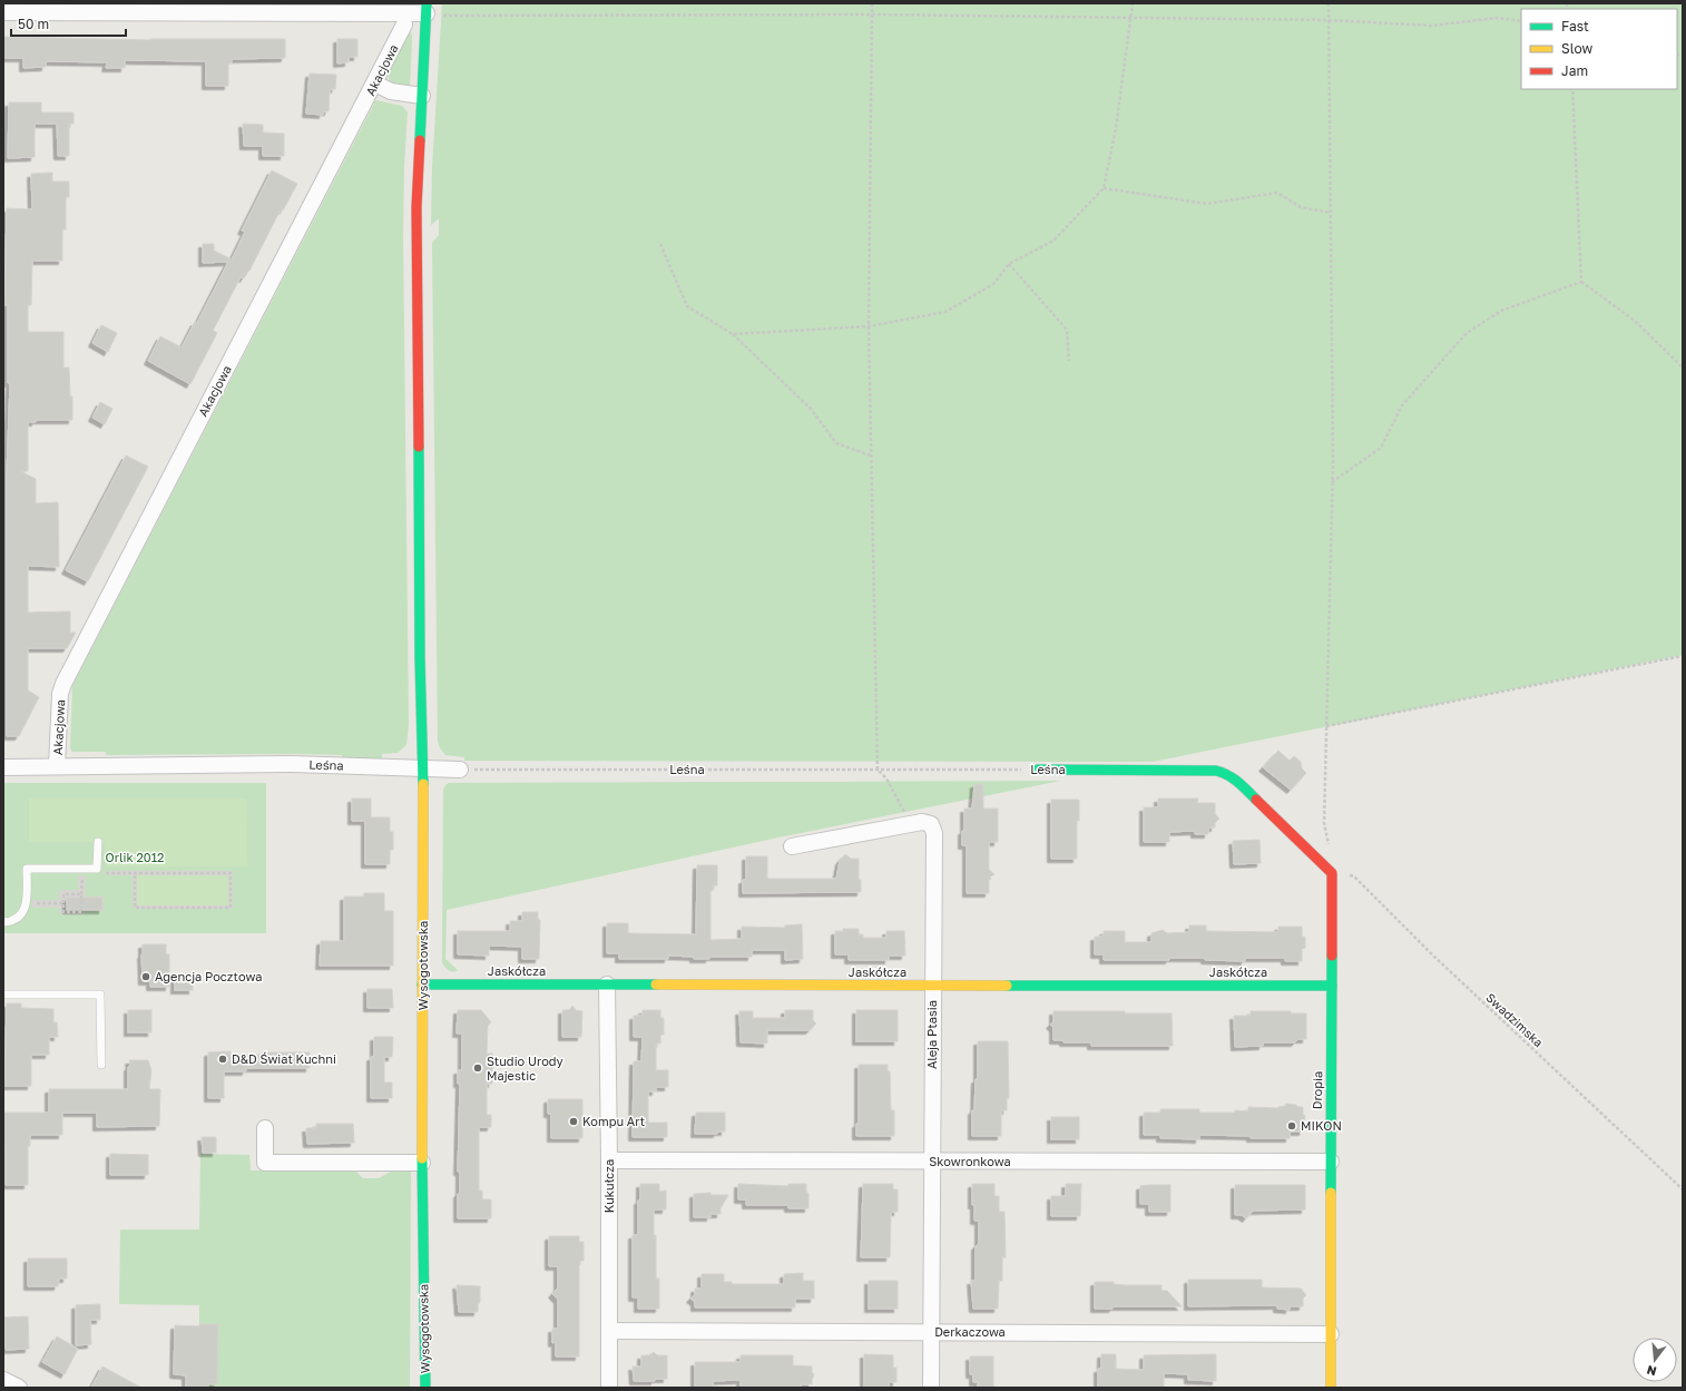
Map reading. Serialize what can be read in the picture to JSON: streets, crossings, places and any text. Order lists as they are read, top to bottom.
{
  "streets": {
    "street": [
      "Akacjowa",
      "Leśna",
      "Wysogotowska",
      "Jaskółcza",
      "Aleja Ptasia",
      "Dropia",
      "Skowronkowa",
      "Kukułcza",
      "Derkaczowa"
    ],
    "path": ["Swadzimska"]
  },
  "crossings": [
    ["Akacjowa", "Leśna"],
    ["Leśna", "Wysogotowska"],
    ["Leśna", "Swadzimska"],
    ["Leśna", "Dropia"],
    ["Wysogotowska", "Jaskółcza"],
    ["Jaskółcza", "Aleja Ptasia"],
    ["Jaskółcza", "Dropia"],
    ["Jaskółcza", "Kukułcza"],
    ["Swadzimska", "Dropia"],
    ["Aleja Ptasia", "Skowronkowa"],
    ["Aleja Ptasia", "Derkaczowa"],
    ["Dropia", "Skowronkowa"],
    ["Dropia", "Derkaczowa"],
    ["Skowronkowa", "Kukułcza"],
    ["Kukułcza", "Derkaczowa"]
  ],
  "parks": ["Orlik 2012"],
  "places": [
    "Agencja Pocztowa",
    "D&D Świat Kuchni",
    "Studio Urody Majestic",
    "Kompu Art",
    "MIKON"
  ],
  "legend": ["Fast", "Slow", "Jam"],
  "scale_bar": "50 m",
  "north": "bottom"
}
